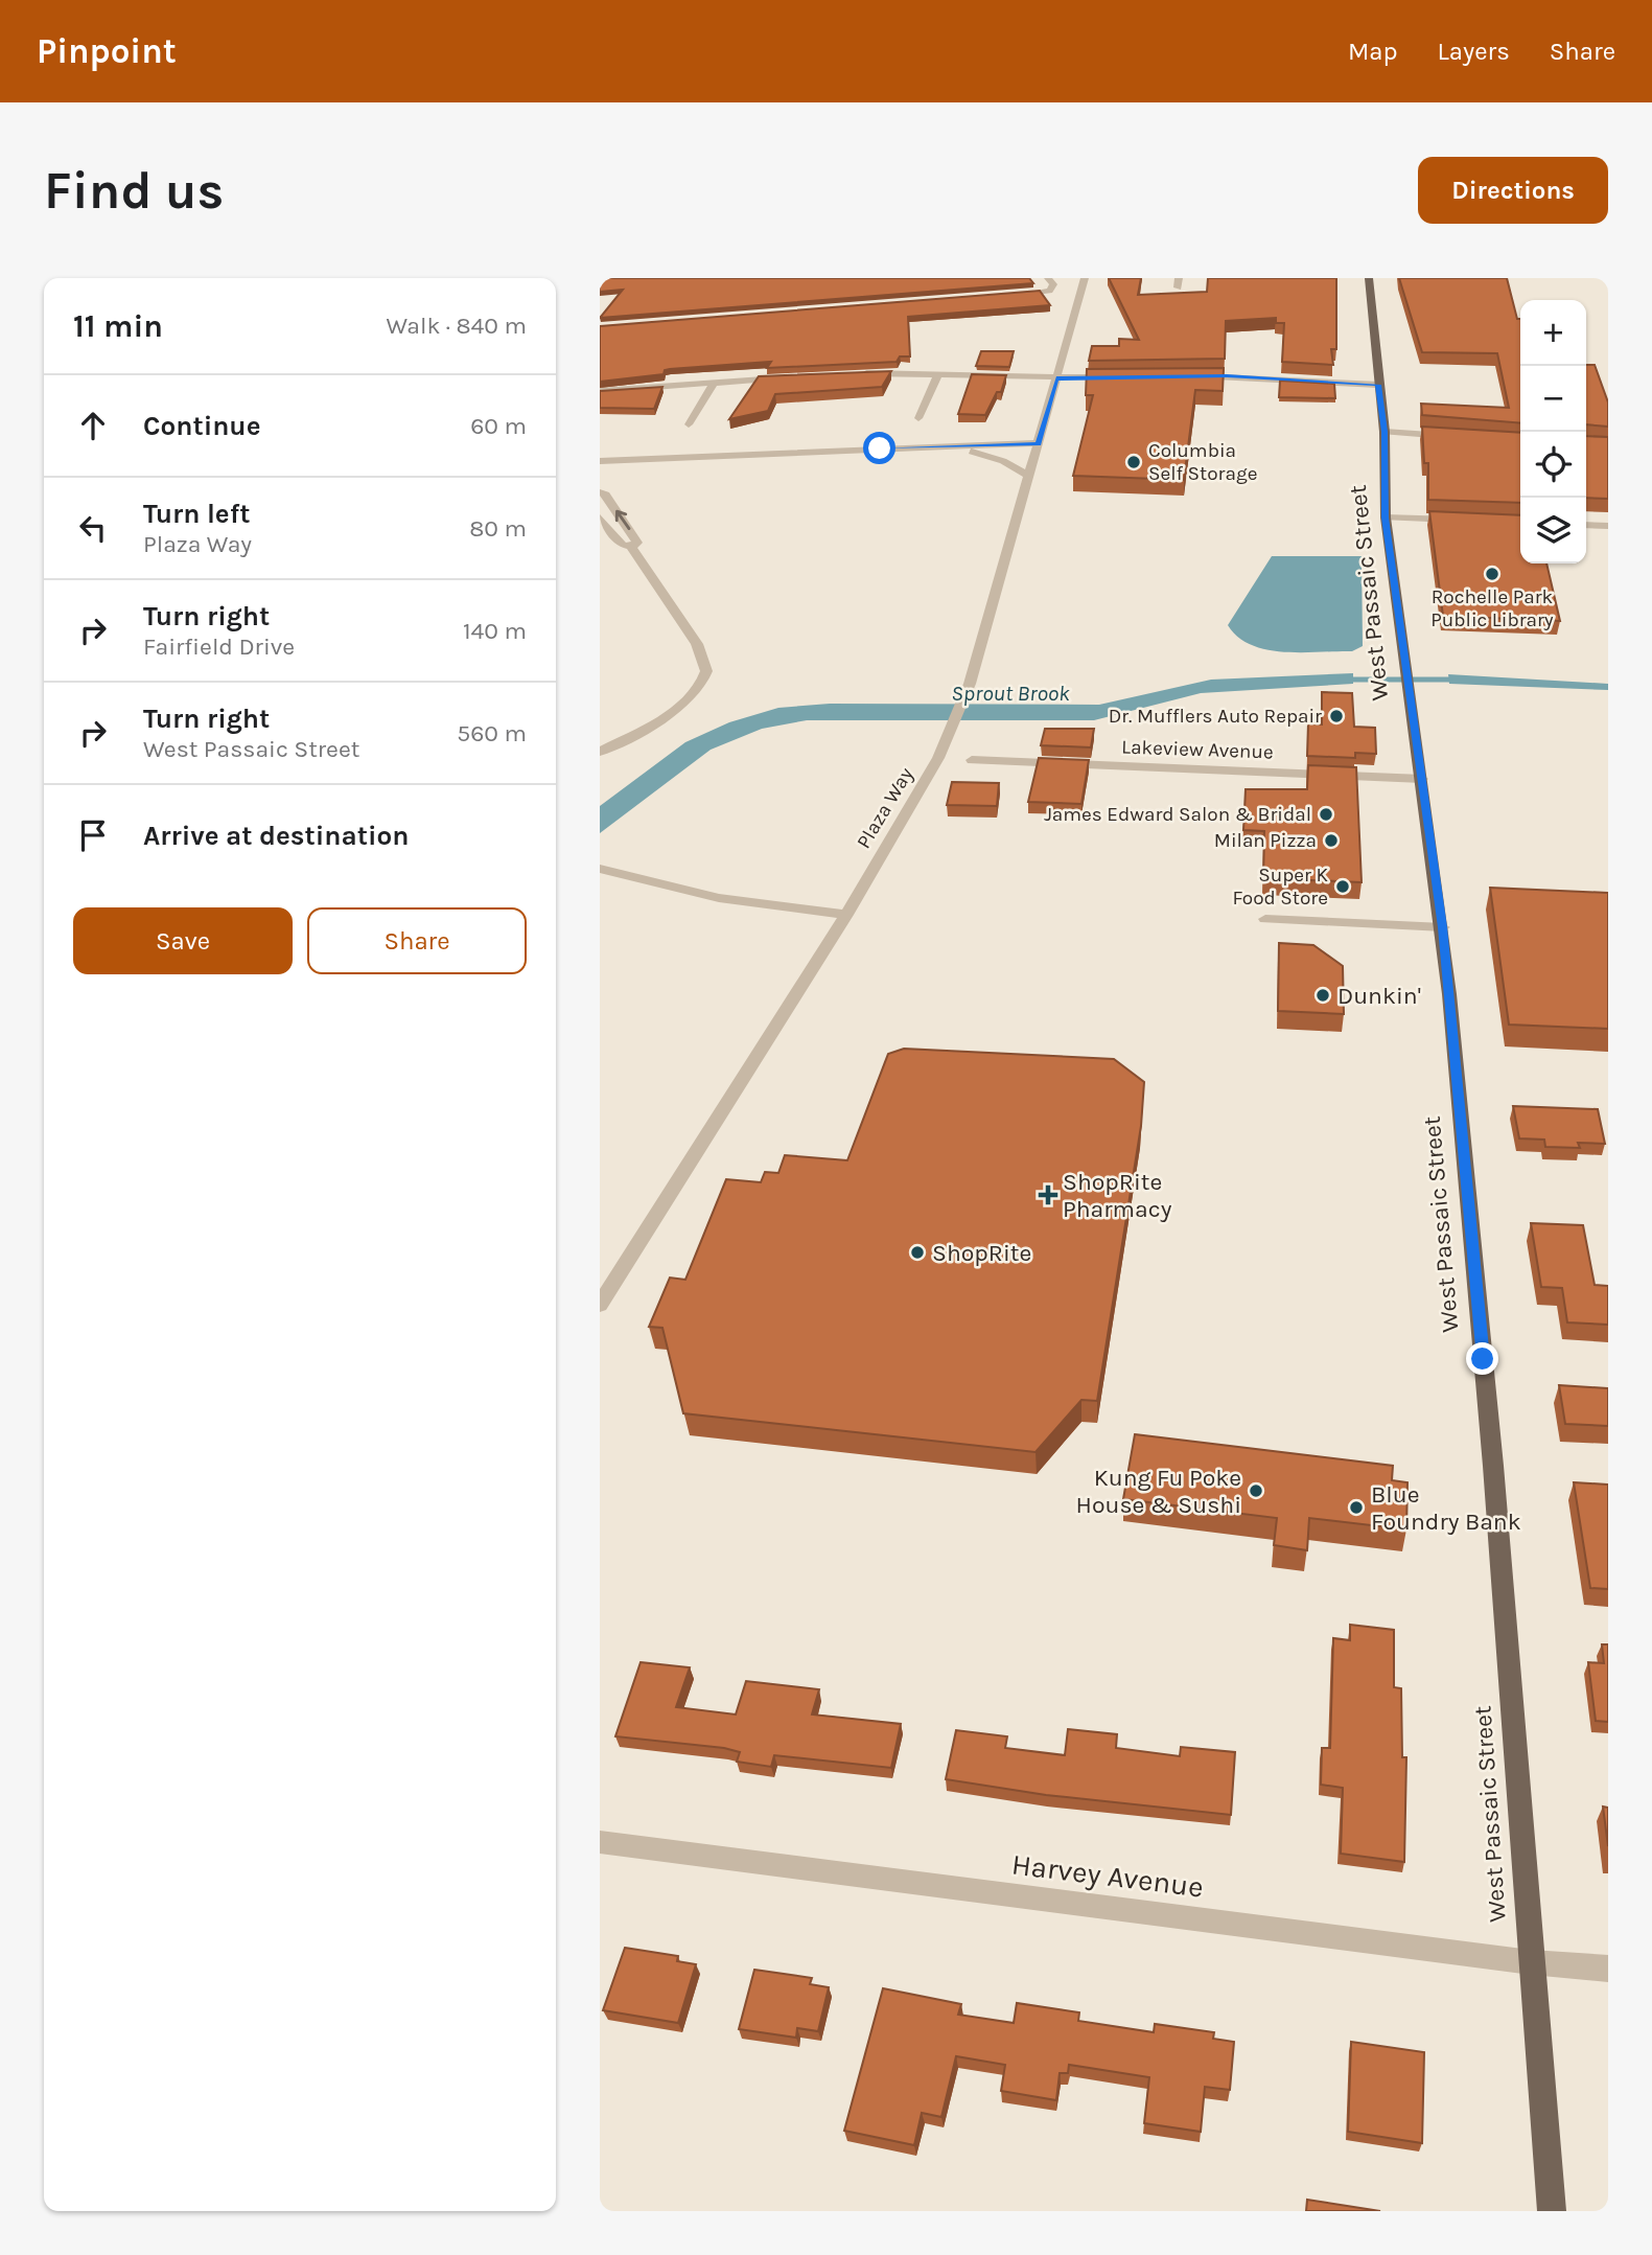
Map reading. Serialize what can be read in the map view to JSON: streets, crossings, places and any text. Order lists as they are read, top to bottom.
{
  "streets": {
    "main road": ["West Passaic Street"],
    "street": ["Lakeview Avenue", "Plaza Way", "Harvey Avenue"]
  },
  "crossings": [
    ["West Passaic Street", "Lakeview Avenue"],
    ["West Passaic Street", "Harvey Avenue"]
  ],
  "water": ["Sprout Brook"],
  "places": {
    "other": [
      "Columbia Self Storage",
      "Rochelle Park Public Library",
      "Dr. Mufflers Auto Repair",
      "James Edward Salon & Bridal",
      "Milan Pizza",
      "Super K Food Store",
      "Dunkin'",
      "ShopRite",
      "Kung Fu Poke House & Sushi",
      "Blue Foundry Bank"
    ],
    "health": ["ShopRite Pharmacy"]
  },
  "page": {
    "header": "Pinpoint",
    "nav": ["Map", "Layers", "Share"],
    "buttons": [
      "Directions",
      ["Save", "Share"]
    ],
    "title": "Find us",
    "heading": ["11 min", "Walk · 840 m"],
    "map_buttons": ["+", "−"],
    "list": [
      ["Continue", "60 m"],
      ["Turn left", "Plaza Way", "80 m"],
      ["Turn right", "Fairfield Drive", "140 m"],
      ["Turn right", "West Passaic Street", "560 m"],
      "Arrive at destination"
    ]
  }
}
